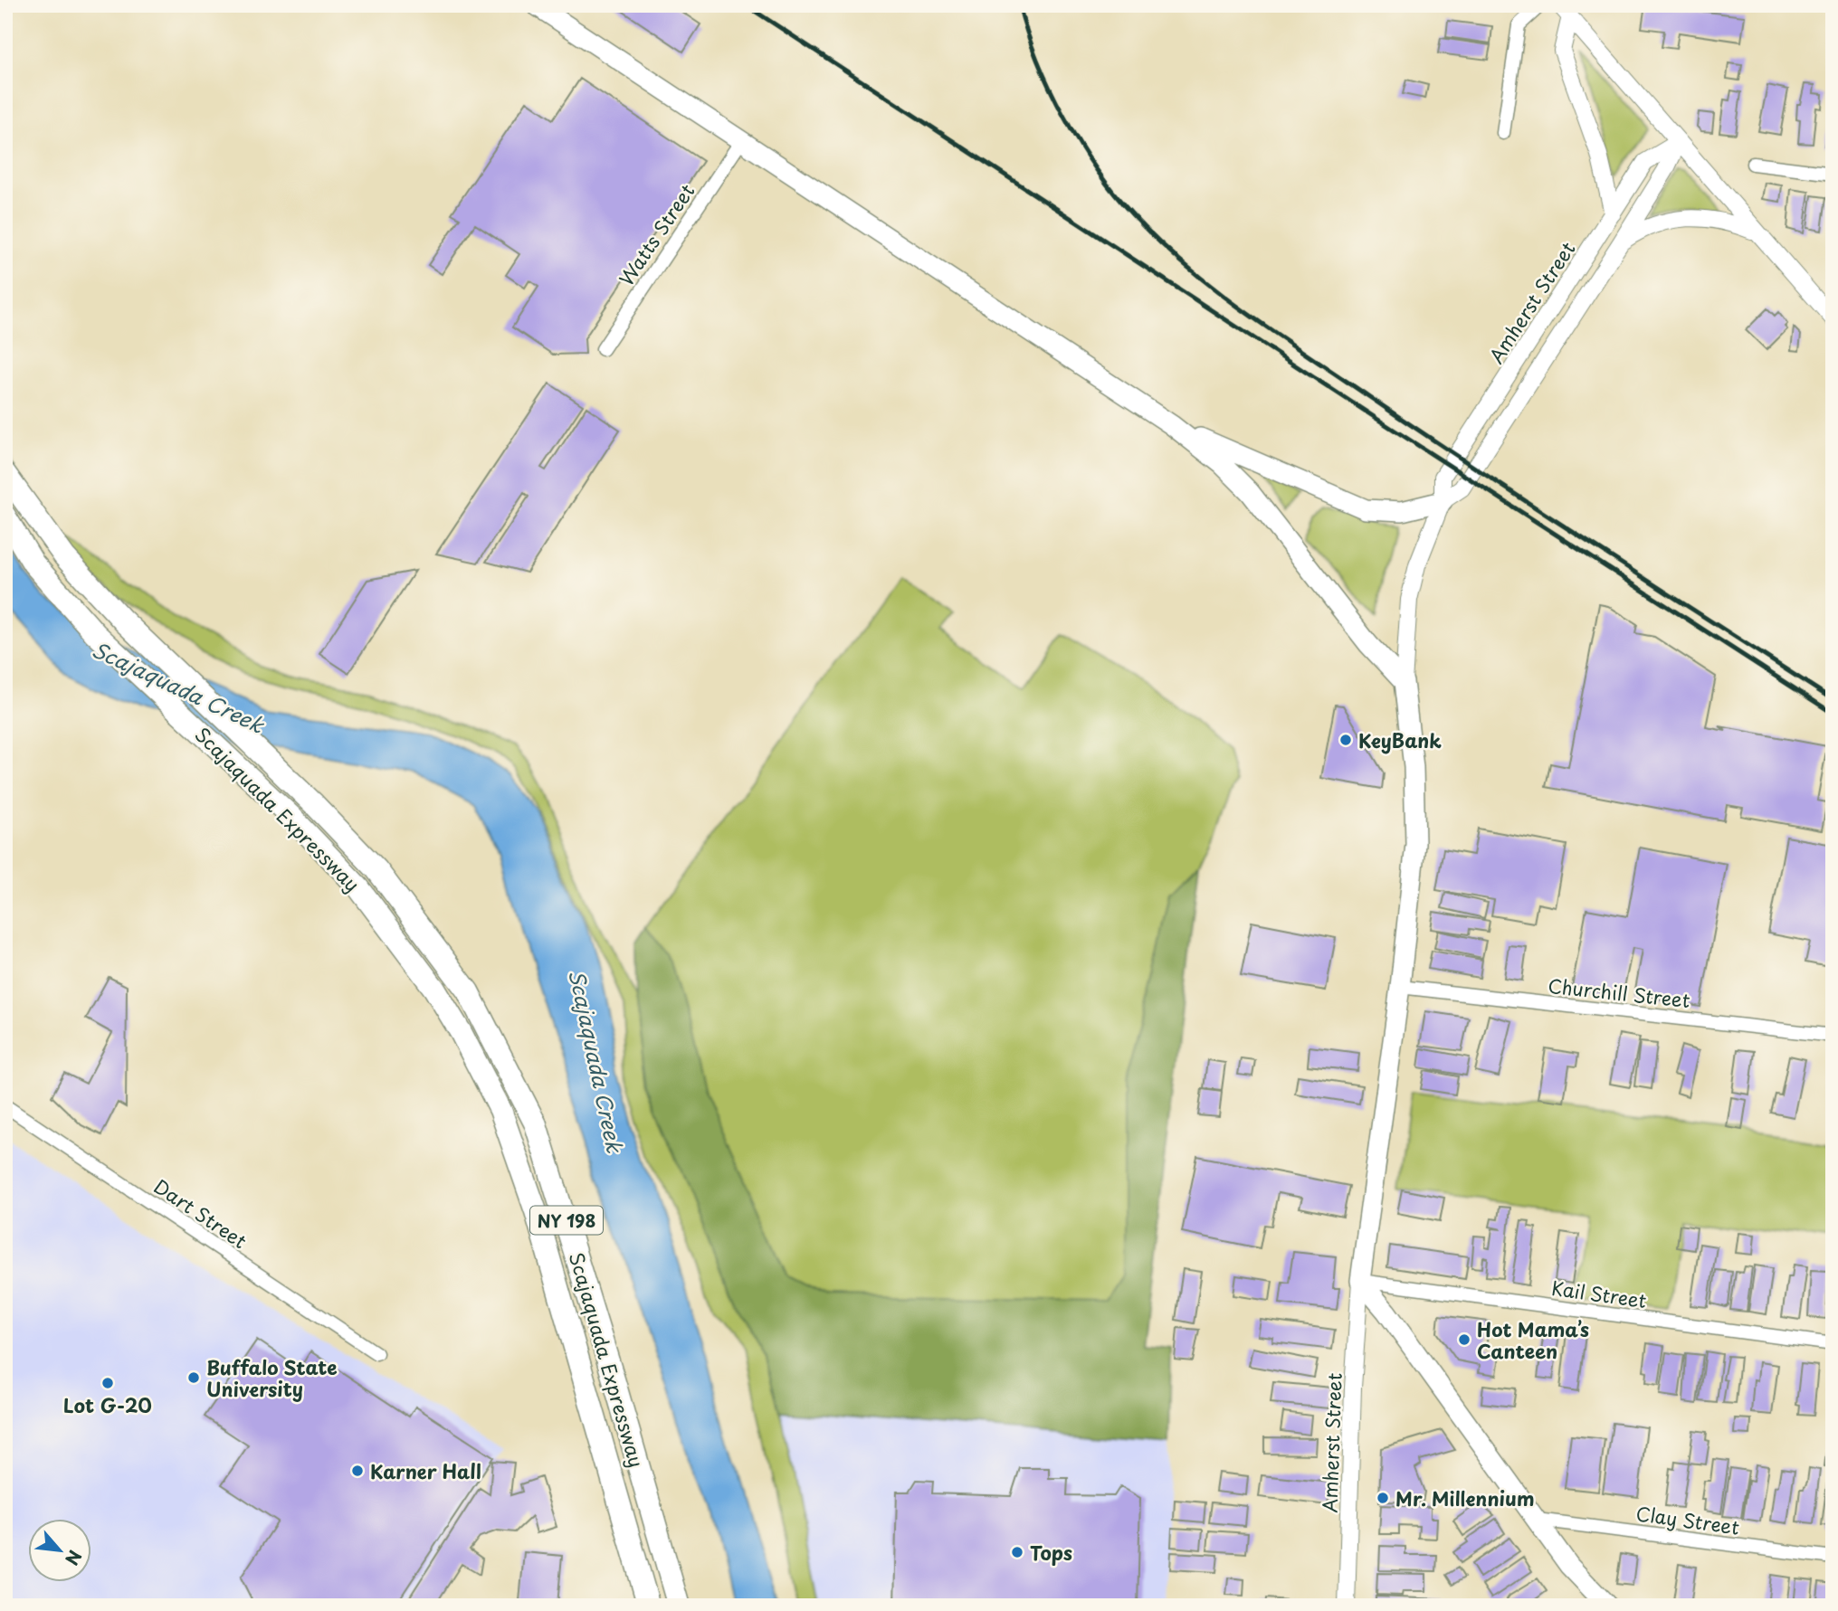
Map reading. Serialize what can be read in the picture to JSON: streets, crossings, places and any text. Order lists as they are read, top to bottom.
{
  "streets": {
    "highway": ["Scajaquada Expressway", "NY 198"],
    "street": [
      "Watts Street",
      "Amherst Street",
      "Churchill Street",
      "Dart Street",
      "Kail Street",
      "Clay Street"
    ]
  },
  "crossings": [
    ["Amherst Street", "Kail Street"]
  ],
  "water": ["Scajaquada Creek"],
  "places": [
    "KeyBank",
    "Hot Mama’s Canteen",
    "Buffalo State University",
    "Lot G-20",
    "Karner Hall",
    "Mr. Millennium",
    "Tops"
  ],
  "north": "bottom right"
}
